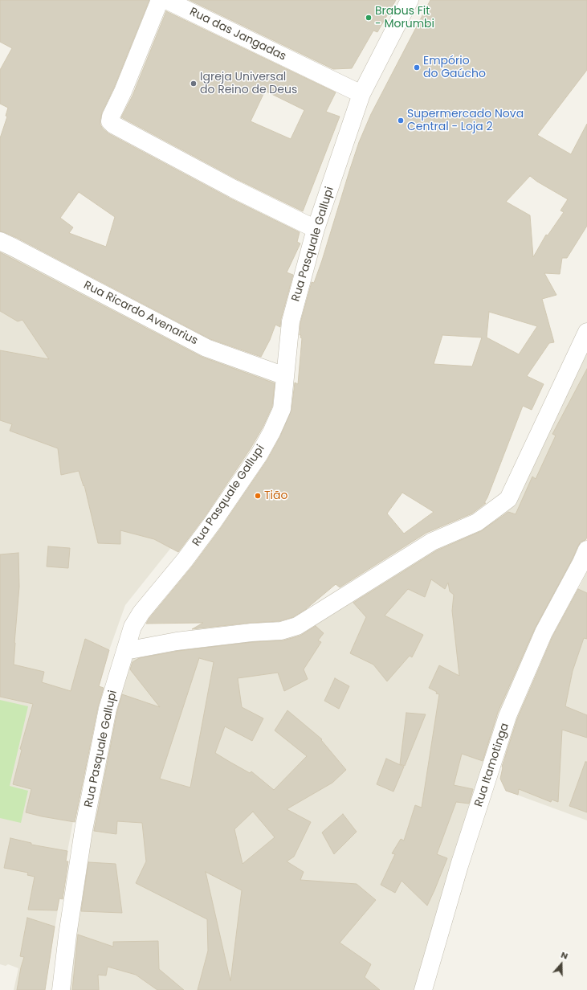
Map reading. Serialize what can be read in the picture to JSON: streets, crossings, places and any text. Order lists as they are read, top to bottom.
{
  "streets": {
    "street": [
      "Rua das Jangadas",
      "Rua Pasquale Gallupi",
      "Rua Ricardo Avenarius",
      "Rua Itamotinga"
    ]
  },
  "crossings": [
    ["Rua das Jangadas", "Rua Pasquale Gallupi"],
    ["Rua Pasquale Gallupi", "Rua Ricardo Avenarius"]
  ],
  "places": [
    "Brabus Fit - Morumbi",
    "Empório do Gaúcho",
    "Igreja Universal do Reino de Deus",
    "Supermercado Nova Central - Loja 2",
    "Tião"
  ],
  "north": "top"
}
